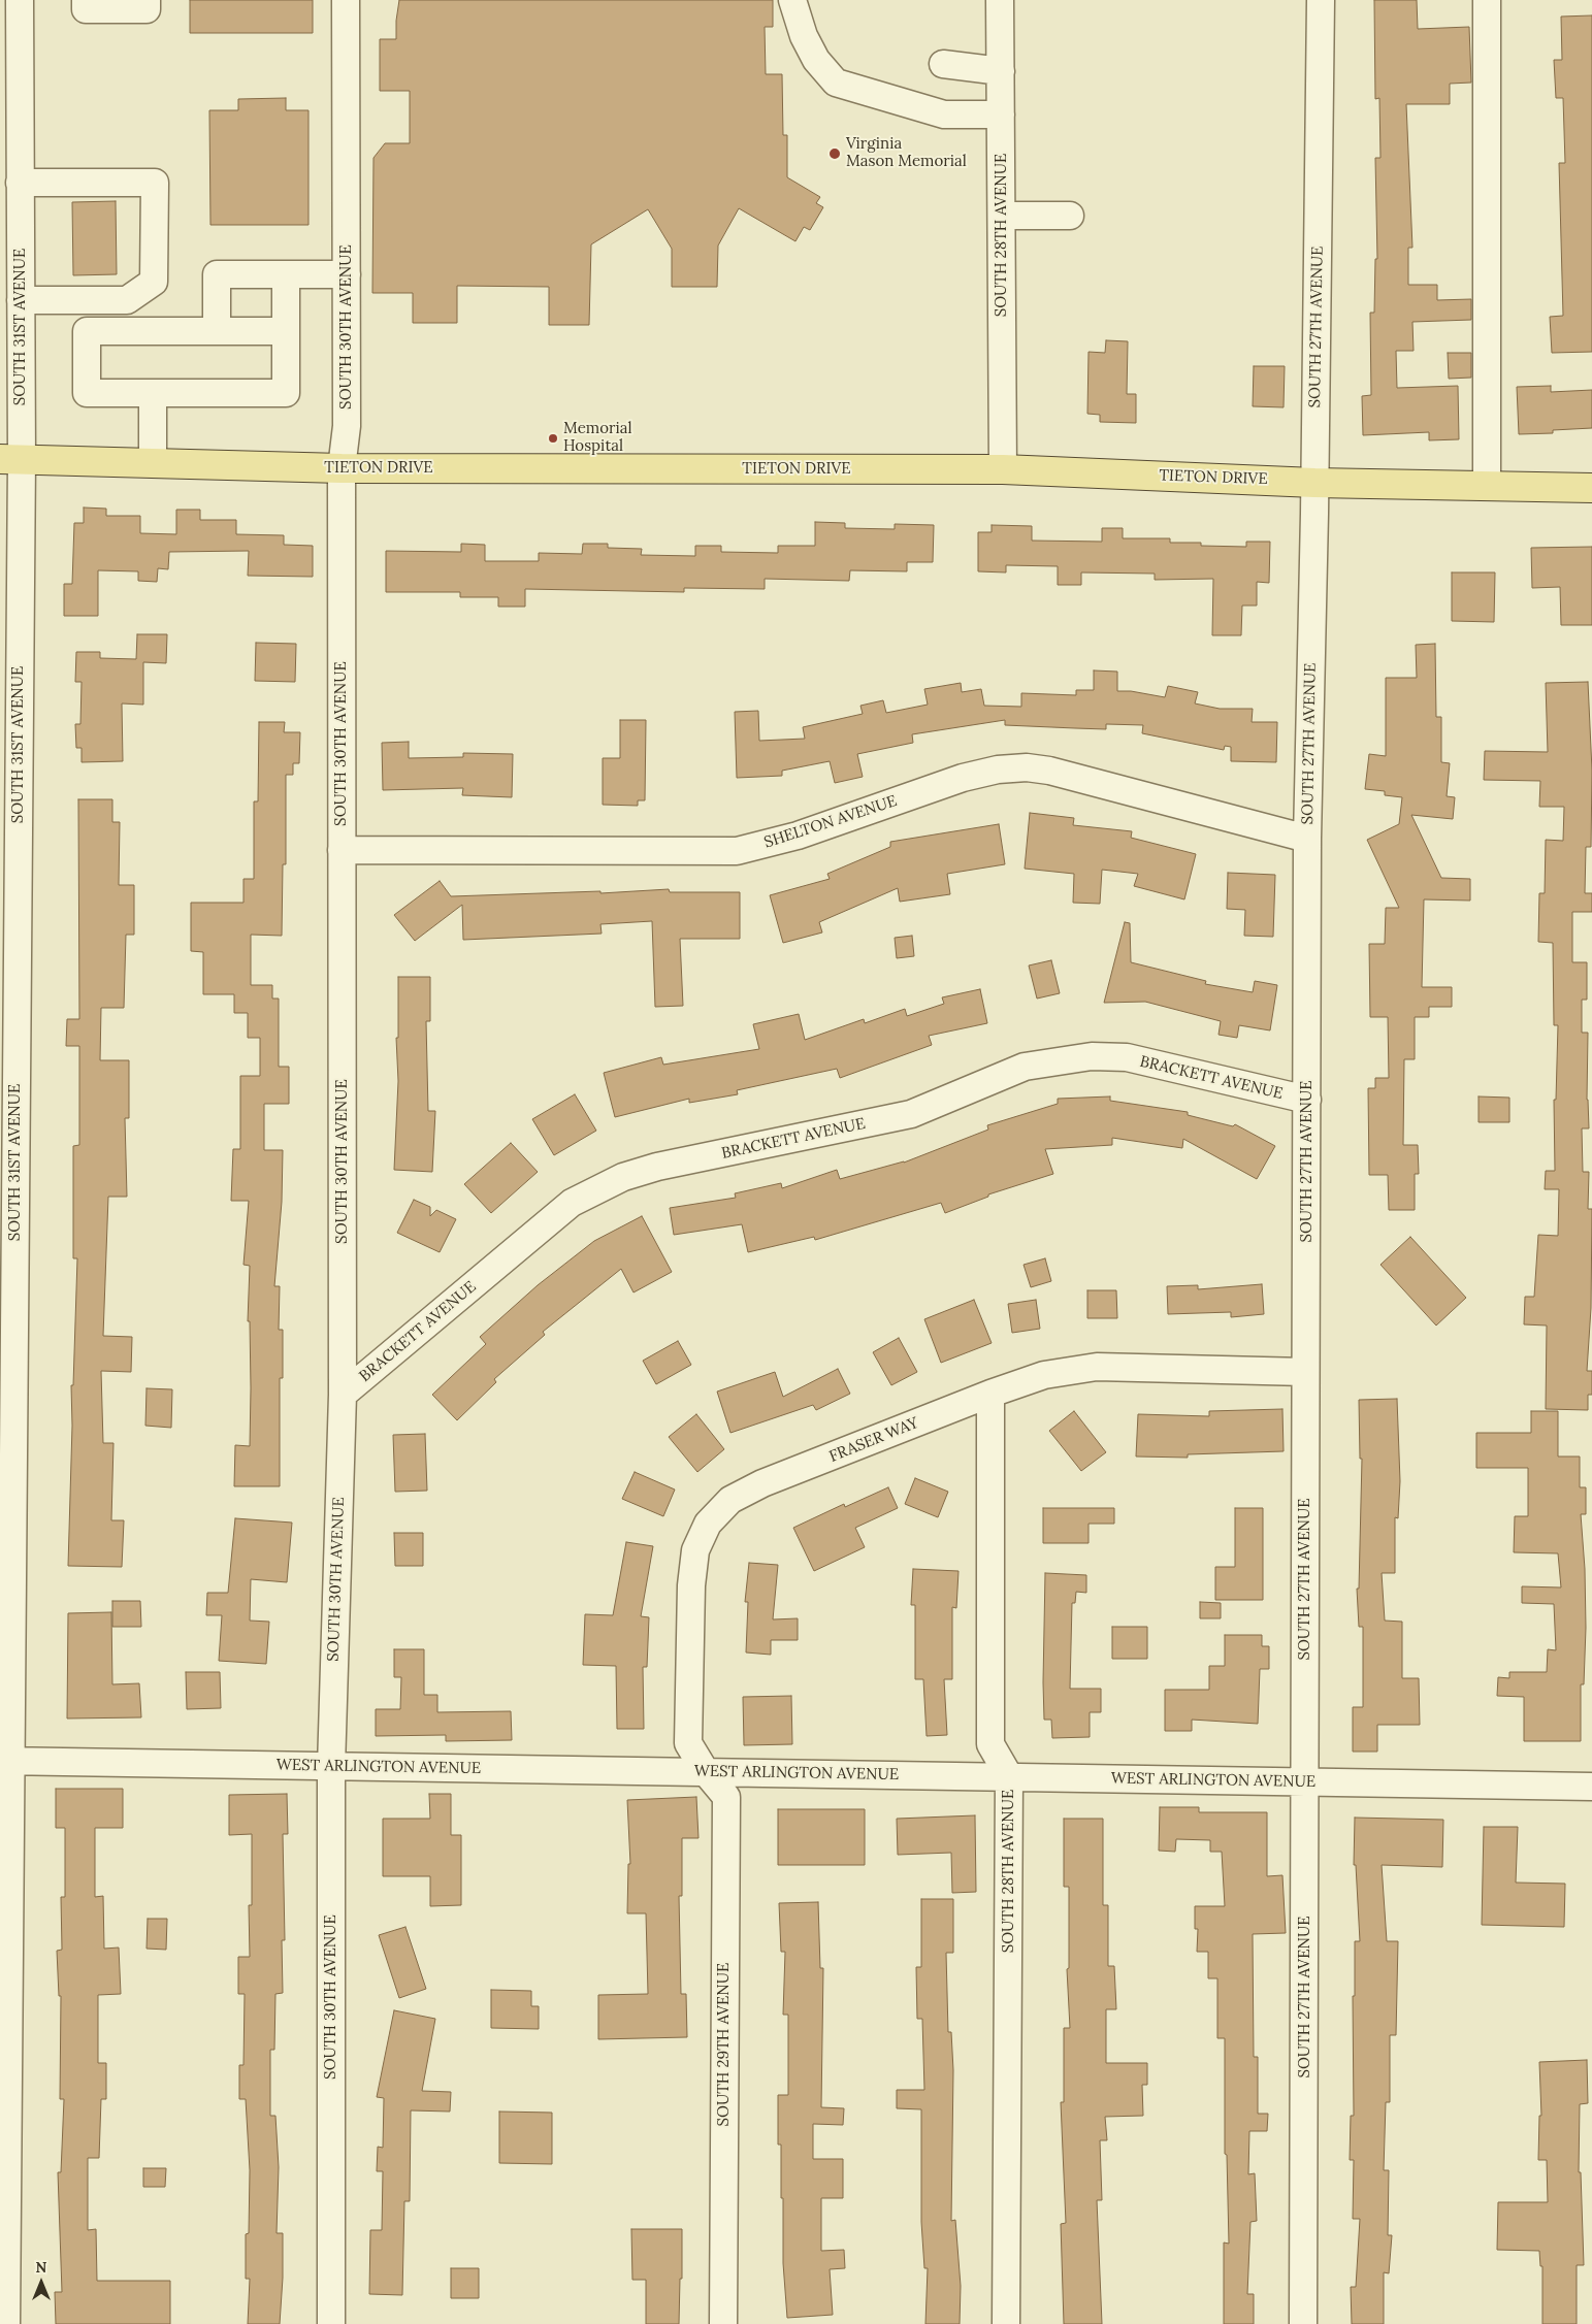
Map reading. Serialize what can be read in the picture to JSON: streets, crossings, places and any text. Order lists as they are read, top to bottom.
{
  "streets": {
    "main road": ["TIETON DRIVE"],
    "street": [
      "SOUTH 28TH AVENUE",
      "SOUTH 31ST AVENUE",
      "SOUTH 30TH AVENUE",
      "SOUTH 27TH AVENUE",
      "SHELTON AVENUE",
      "BRACKETT AVENUE",
      "FRASER WAY",
      "WEST ARLINGTON AVENUE",
      "SOUTH 29TH AVENUE"
    ]
  },
  "crossings": [
    ["SOUTH 28TH AVENUE", "TIETON DRIVE"],
    ["SOUTH 28TH AVENUE", "FRASER WAY"],
    ["SOUTH 28TH AVENUE", "WEST ARLINGTON AVENUE"],
    ["SOUTH 31ST AVENUE", "TIETON DRIVE"],
    ["SOUTH 31ST AVENUE", "WEST ARLINGTON AVENUE"],
    ["SOUTH 30TH AVENUE", "TIETON DRIVE"],
    ["SOUTH 30TH AVENUE", "SHELTON AVENUE"],
    ["SOUTH 30TH AVENUE", "BRACKETT AVENUE"],
    ["SOUTH 30TH AVENUE", "WEST ARLINGTON AVENUE"],
    ["SOUTH 27TH AVENUE", "TIETON DRIVE"],
    ["SOUTH 27TH AVENUE", "SHELTON AVENUE"],
    ["SOUTH 27TH AVENUE", "BRACKETT AVENUE"],
    ["SOUTH 27TH AVENUE", "FRASER WAY"],
    ["SOUTH 27TH AVENUE", "WEST ARLINGTON AVENUE"],
    ["FRASER WAY", "WEST ARLINGTON AVENUE"],
    ["FRASER WAY", "SOUTH 29TH AVENUE"],
    ["WEST ARLINGTON AVENUE", "SOUTH 29TH AVENUE"]
  ],
  "places": ["Virginia Mason Memorial", "Memorial Hospital"],
  "north": "top"
}
